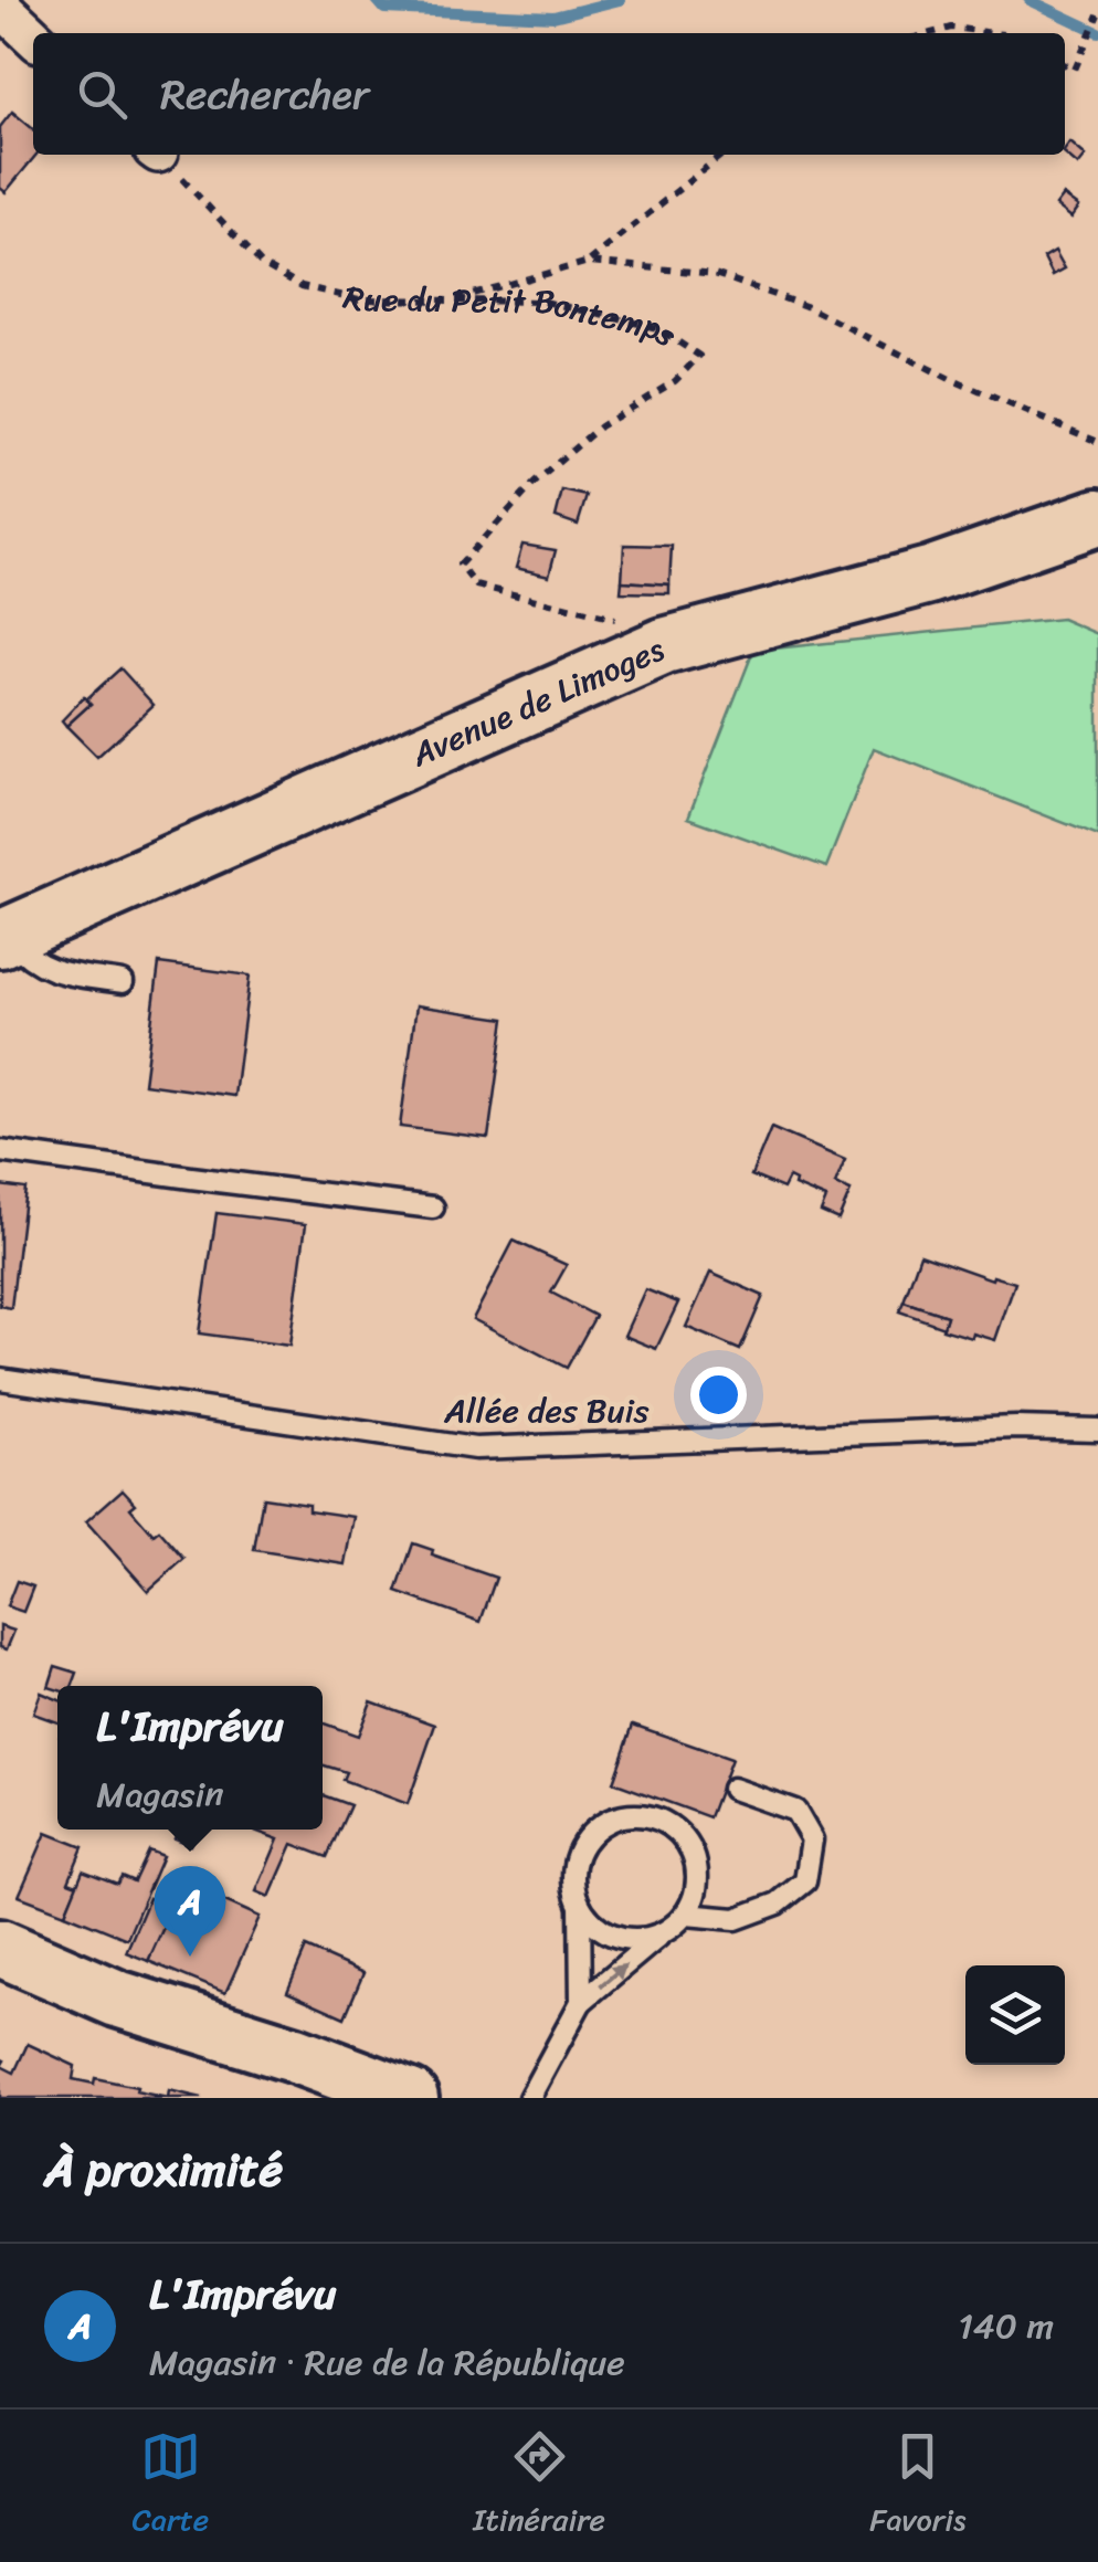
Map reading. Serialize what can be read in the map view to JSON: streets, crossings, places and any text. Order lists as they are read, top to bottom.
{
  "streets": {
    "main road": ["Avenue de Limoges"],
    "lane": ["Allée des Buis"],
    "path": ["Rue du Petit Bontemps"]
  },
  "crossings": [
    ["Rue du Petit Bontemps", "Avenue de Limoges"]
  ],
  "page": {
    "search": "Rechercher",
    "popup": ["L'Imprévu", "Magasin"],
    "pins": "A",
    "heading": "À proximité",
    "list": [
      {
        "mark": "A",
        "name": "L'Imprévu",
        "note": "Magasin · Rue de la République",
        "value": "140 m"
      }
    ],
    "nav": ["Carte", "Itinéraire", "Favoris"]
  }
}
